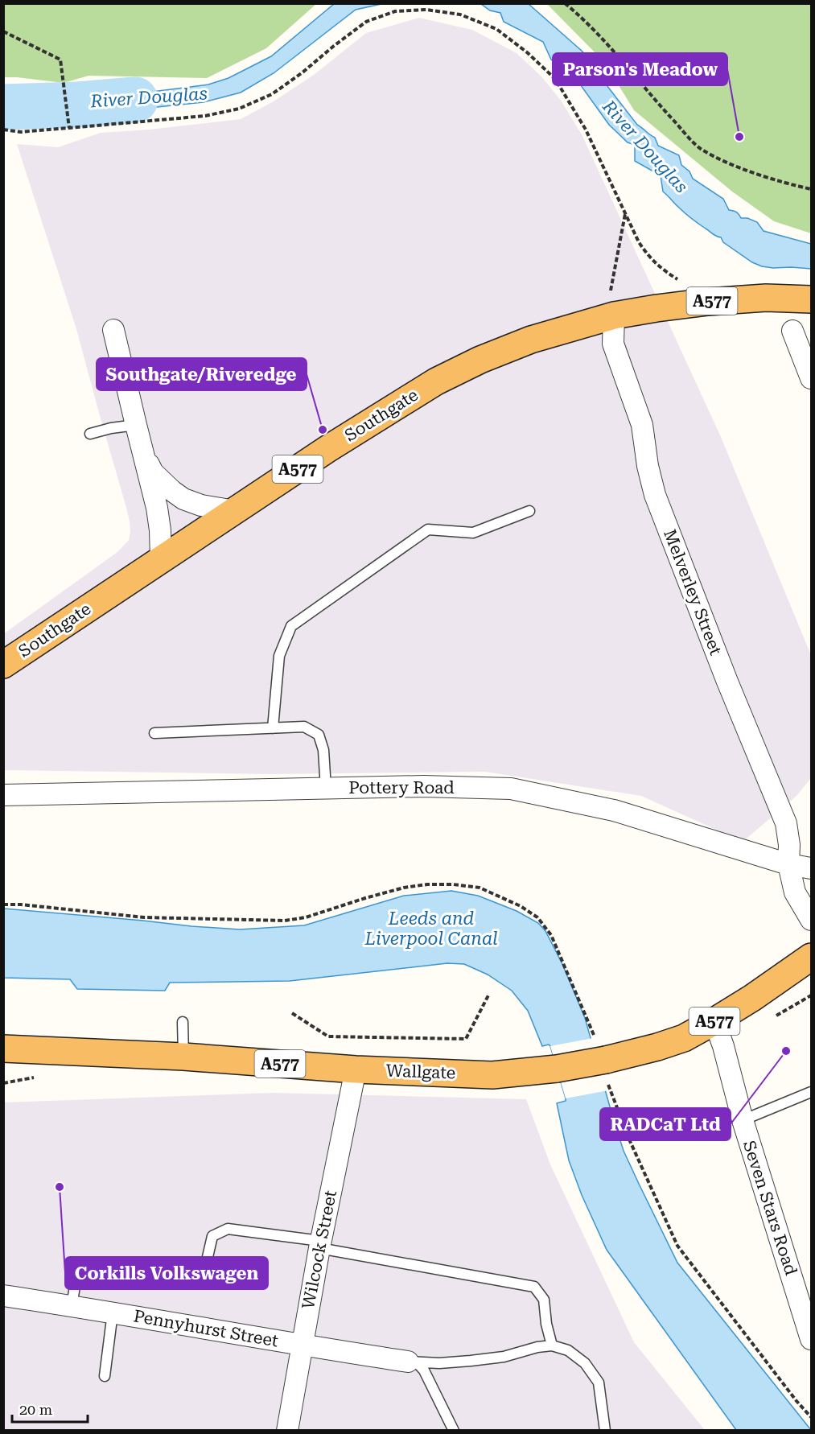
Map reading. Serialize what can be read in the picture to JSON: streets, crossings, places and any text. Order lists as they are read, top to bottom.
{
  "streets": {
    "highway": ["A577", "Southgate", "Wallgate"],
    "street": [
      "Melverley Street",
      "Pottery Road",
      "Seven Stars Road",
      "Wilcock Street",
      "Pennyhurst Street"
    ]
  },
  "crossings": [
    ["Southgate", "Melverley Street"],
    ["Melverley Street", "Pottery Road"],
    ["Wallgate", "Seven Stars Road"],
    ["Wallgate", "Wilcock Street"],
    ["Wilcock Street", "Pennyhurst Street"]
  ],
  "water": ["River Douglas", "Leeds and Liverpool Canal"],
  "places": [
    "Parson's Meadow",
    "Southgate/Riveredge",
    "RADCaT Ltd",
    "Corkills Volkswagen"
  ],
  "scale_bar": "20 m"
}
